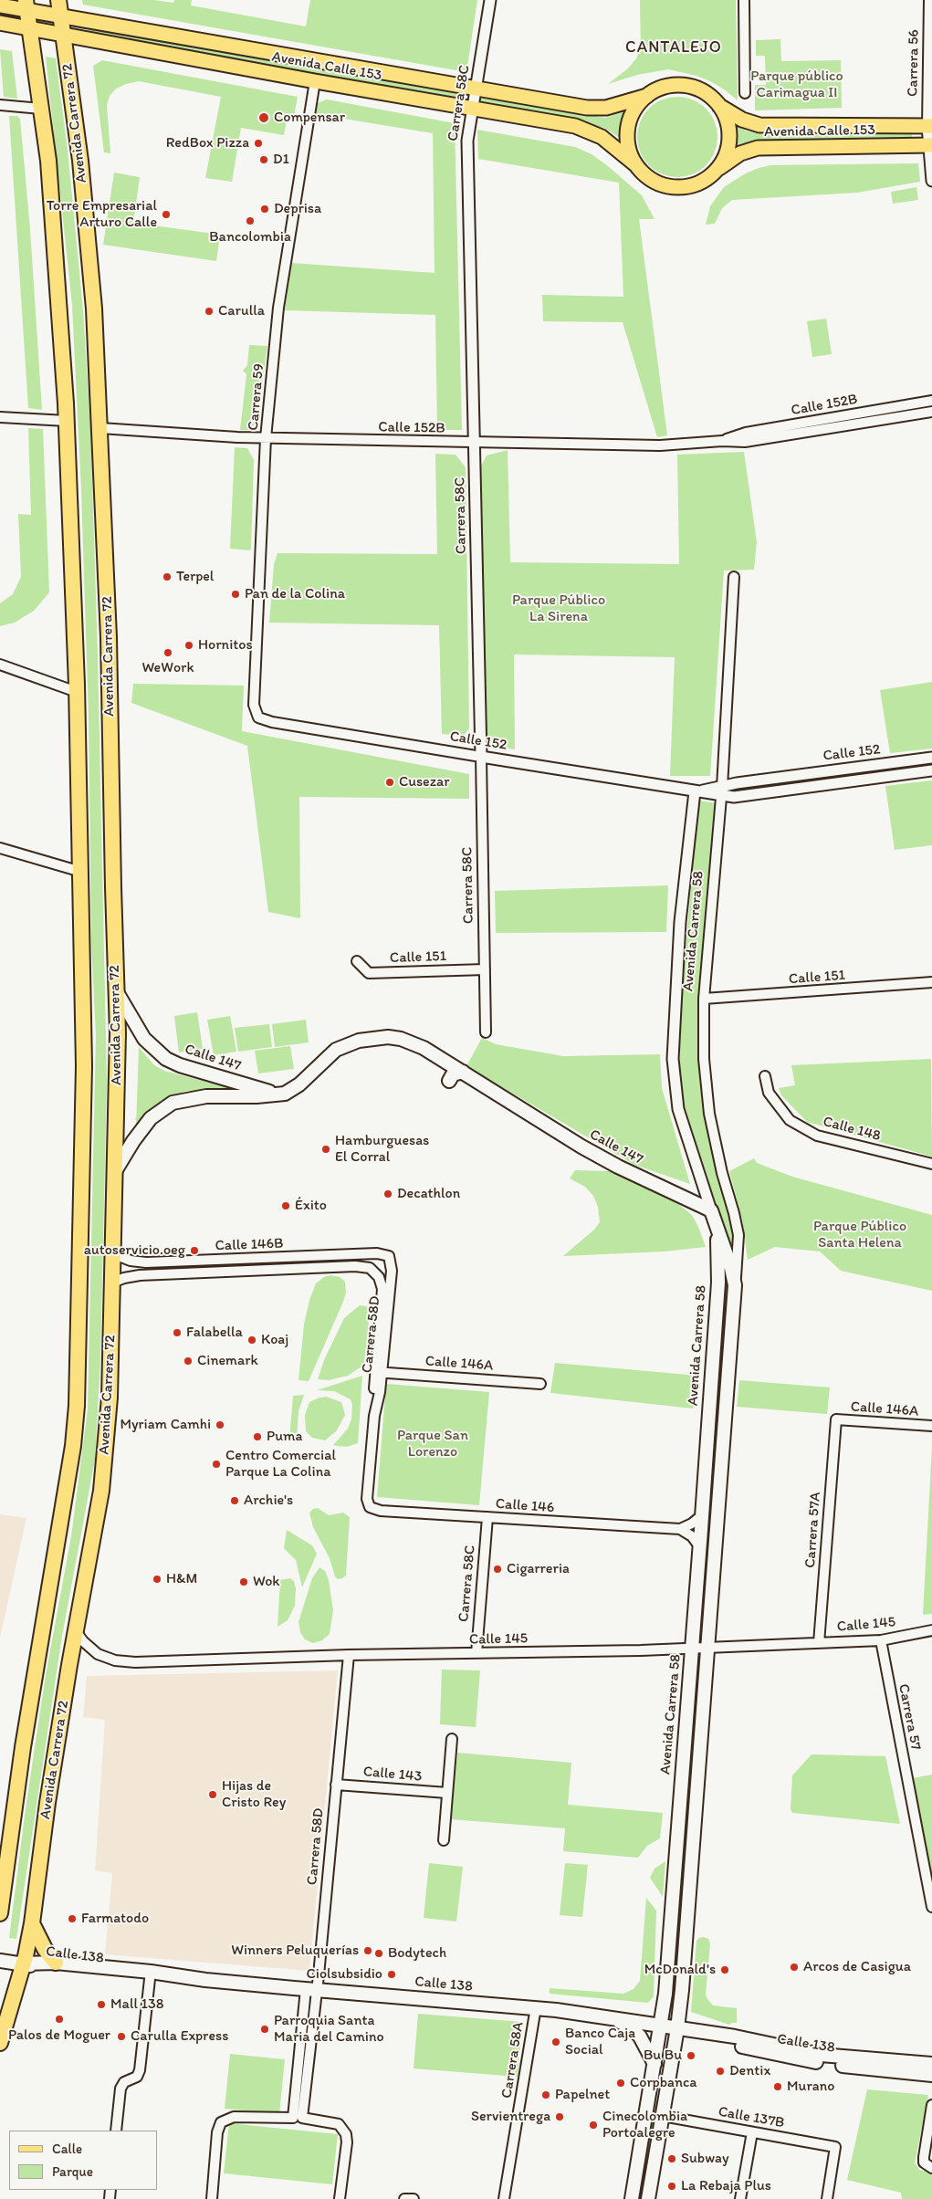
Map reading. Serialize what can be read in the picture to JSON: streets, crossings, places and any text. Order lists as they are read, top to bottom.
{
  "streets": {
    "highway": ["Avenida Carrera 72"],
    "main road": [
      "Avenida Calle 153",
      "Avenida Carrera 58",
      "Calle 147",
      "Calle 138"
    ],
    "street": [
      "Carrera 56",
      "Carrera 58C",
      "Carrera 59",
      "Calle 152B",
      "Calle 152",
      "Calle 151",
      "Calle 148",
      "Calle 146B",
      "Carrera 58D",
      "Calle 146A",
      "Calle 146",
      "Carrera 57A",
      "Calle 145",
      "Carrera 57",
      "Calle 143",
      "Carrera 58A",
      "Calle 137B"
    ]
  },
  "crossings": [
    ["Carrera 56", "Avenida Calle 153"],
    ["Avenida Calle 153", "Carrera 58C"],
    ["Avenida Calle 153", "Avenida Carrera 72"],
    ["Avenida Calle 153", "Carrera 59"],
    ["Carrera 58C", "Calle 152B"],
    ["Carrera 58C", "Calle 152"],
    ["Carrera 58C", "Calle 151"],
    ["Carrera 58C", "Calle 146"],
    ["Carrera 58C", "Calle 145"],
    ["Avenida Carrera 72", "Calle 152B"],
    ["Avenida Carrera 72", "Calle 147"],
    ["Avenida Carrera 72", "Calle 146B"],
    ["Avenida Carrera 72", "Calle 145"],
    ["Avenida Carrera 72", "Calle 138"],
    ["Carrera 59", "Calle 152B"],
    ["Carrera 59", "Calle 152"],
    ["Calle 152", "Avenida Carrera 58"],
    ["Avenida Carrera 58", "Calle 151"],
    ["Avenida Carrera 58", "Calle 147"],
    ["Avenida Carrera 58", "Calle 145"],
    ["Avenida Carrera 58", "Calle 138"],
    ["Avenida Carrera 58", "Calle 137B"],
    ["Calle 146B", "Carrera 58D"],
    ["Carrera 58D", "Calle 146A"],
    ["Carrera 58D", "Calle 146"],
    ["Carrera 58D", "Calle 145"],
    ["Carrera 58D", "Calle 143"],
    ["Carrera 58D", "Calle 138"],
    ["Calle 146A", "Carrera 57A"],
    ["Carrera 57A", "Calle 145"],
    ["Calle 145", "Carrera 57"],
    ["Calle 138", "Carrera 58A"]
  ],
  "districts": ["CANTALEJO"],
  "parks": [
    "Parque público Carimagua II",
    "Parque Público La Sirena",
    "Parque Público Santa Helena",
    "Parque San Lorenzo"
  ],
  "places": [
    "Compensar",
    "RedBox Pizza",
    "D1",
    "Deprisa",
    "Torre Empresarial Arturo Calle",
    "Bancolombia",
    "Carulla",
    "Terpel",
    "Pan de la Colina",
    "Hornitos",
    "WeWork",
    "Cusezar",
    "Hamburguesas El Corral",
    "Decathlon",
    "Éxito",
    "autoservicio.oeg",
    "Falabella",
    "Koaj",
    "Cinemark",
    "Myriam Camhi",
    "Puma",
    "Centro Comercial Parque La Colina",
    "Archie's",
    "Cigarreria",
    "H&M",
    "Wok",
    "Hijas de Cristo Rey",
    "Farmatodo",
    "Winners Peluquerías",
    "Bodytech",
    "Arcos de Casigua",
    "McDonald's",
    "Ciolsubsidio",
    "Mall 138",
    "Palos de Moguer",
    "Parroquia Santa Maria del Camino",
    "Carulla Express",
    "Banco Caja Social",
    "Bu Bu",
    "Dentix",
    "Corpbanca",
    "Murano",
    "Papelnet",
    "Servientrega",
    "Cinecolombia Portoalegre",
    "Subway",
    "La Rebaja Plus"
  ],
  "legend": ["Calle", "Parque"]
}
